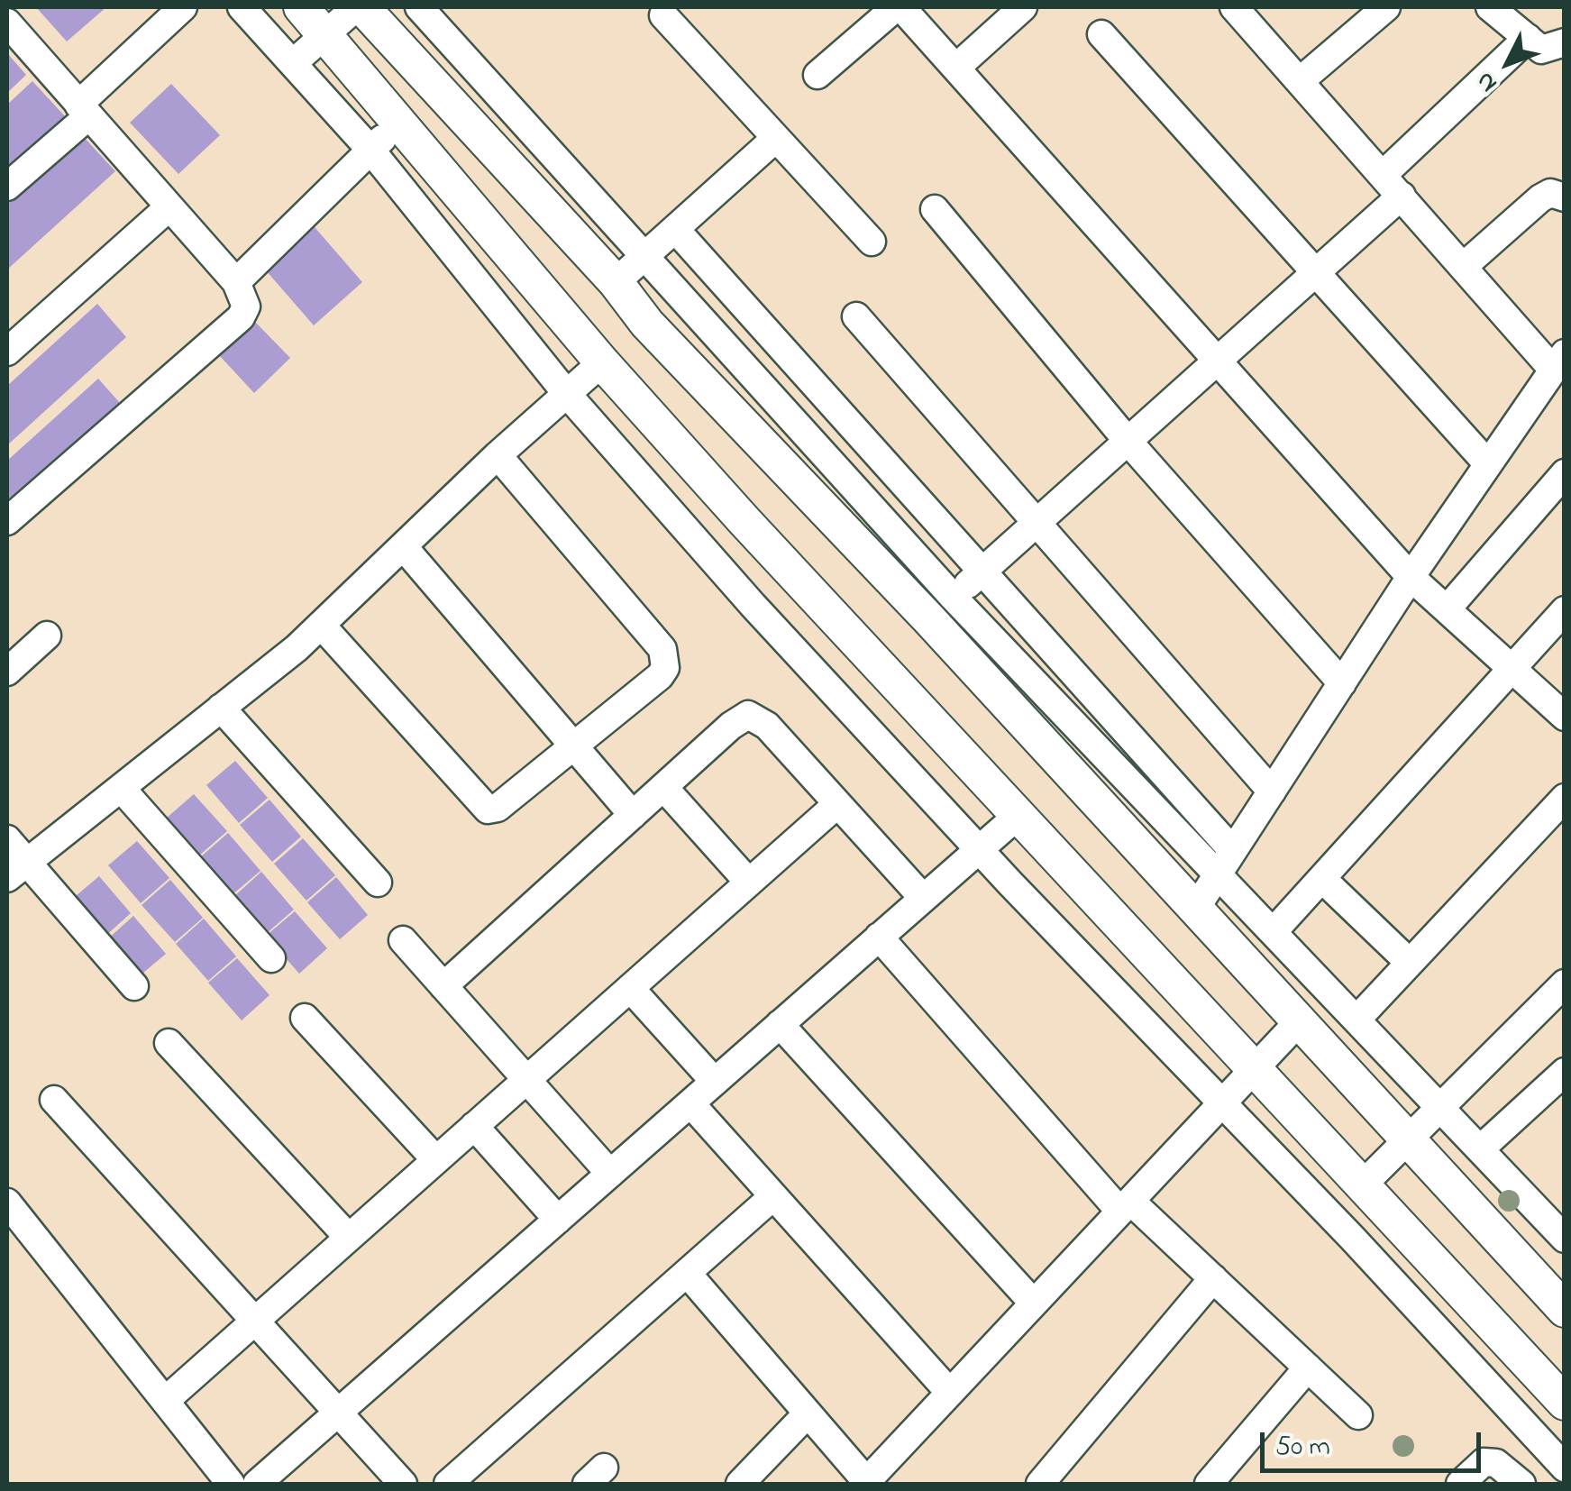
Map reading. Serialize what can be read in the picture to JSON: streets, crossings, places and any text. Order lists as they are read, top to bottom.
{
  "scale_bar": "50 m",
  "north": "bottom left"
}
